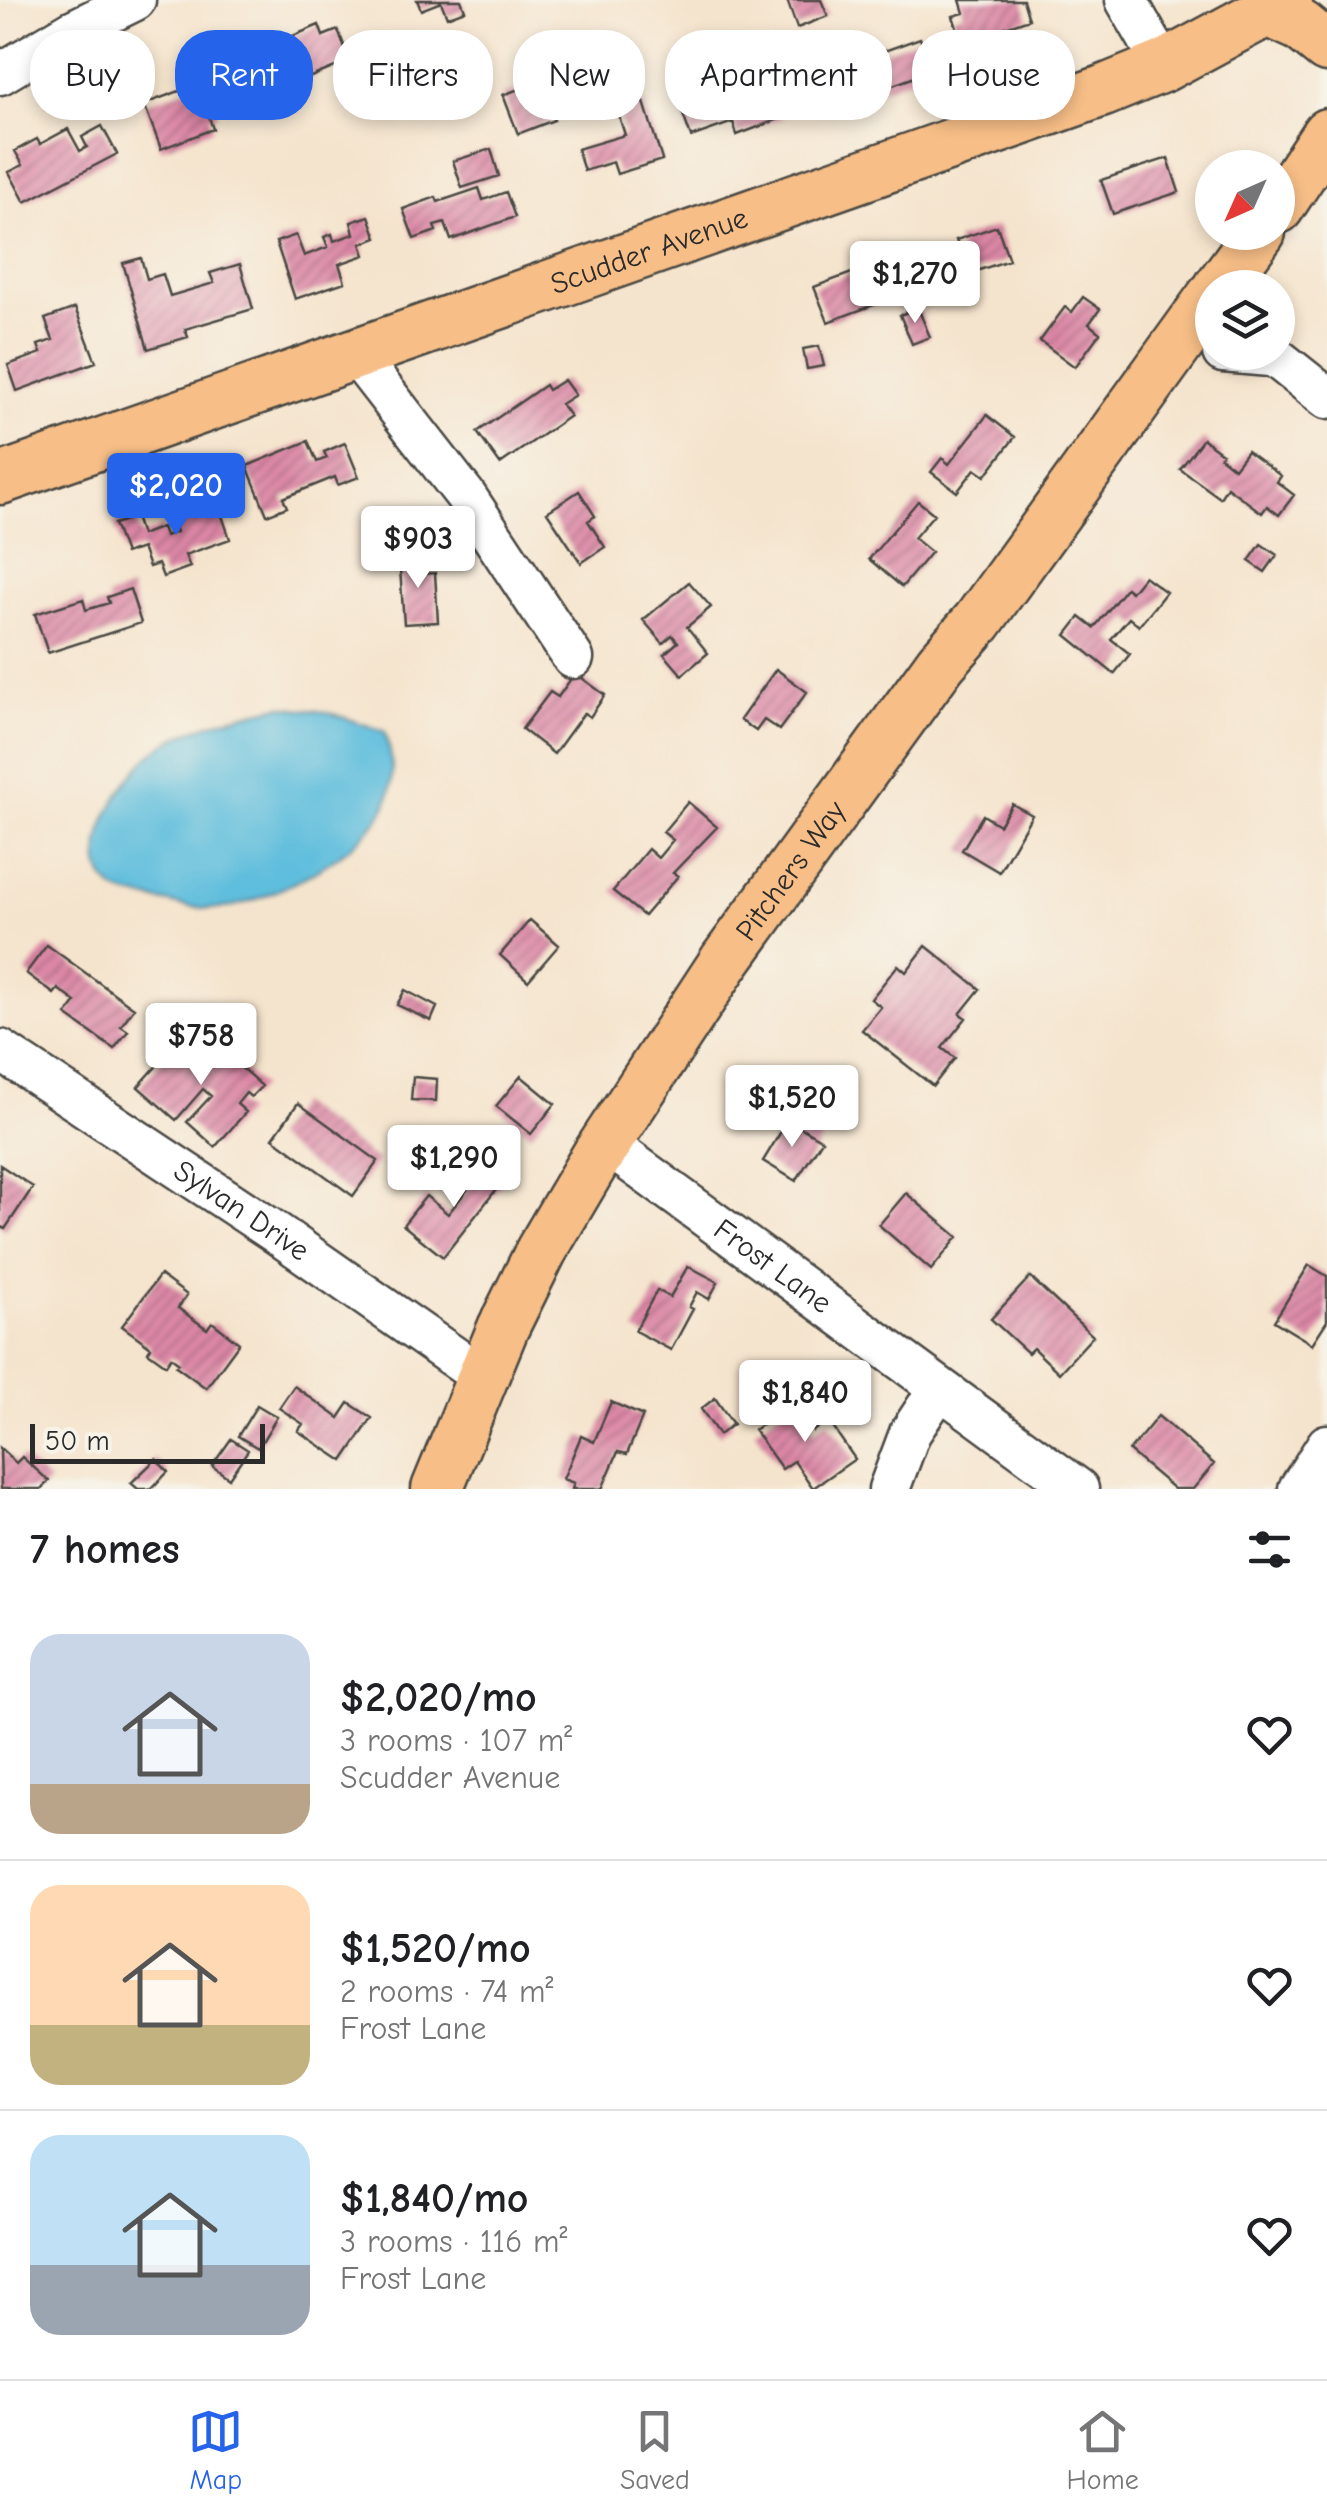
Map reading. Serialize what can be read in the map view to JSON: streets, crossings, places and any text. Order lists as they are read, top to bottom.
{
  "streets": {
    "main road": ["Scudder Avenue", "Pitchers Way"],
    "street": ["Sylvan Drive", "Frost Lane"]
  },
  "crossings": [
    ["Pitchers Way", "Sylvan Drive"],
    ["Pitchers Way", "Frost Lane"]
  ],
  "scale_bar": "50 m",
  "north": "bottom left",
  "page": {
    "chip": [
      "Buy",
      "Rent",
      "Filters",
      "New",
      "Apartment",
      "House"
    ],
    "price": [
      "$1,270",
      "$2,020",
      "$903",
      "$758",
      "$1,520",
      "$1,290",
      "$1,840"
    ],
    "scale": "50 m",
    "heading": "7 homes",
    "list": [
      {
        "name": "$2,020/mo",
        "note": "3 rooms · 107 m² · Scudder Avenue"
      },
      {
        "name": "$1,520/mo",
        "note": "2 rooms · 74 m² · Frost Lane"
      },
      {
        "name": "$1,840/mo",
        "note": "3 rooms · 116 m² · Frost Lane"
      }
    ],
    "tabs": ["Map", "Saved", "Home"]
  }
}
